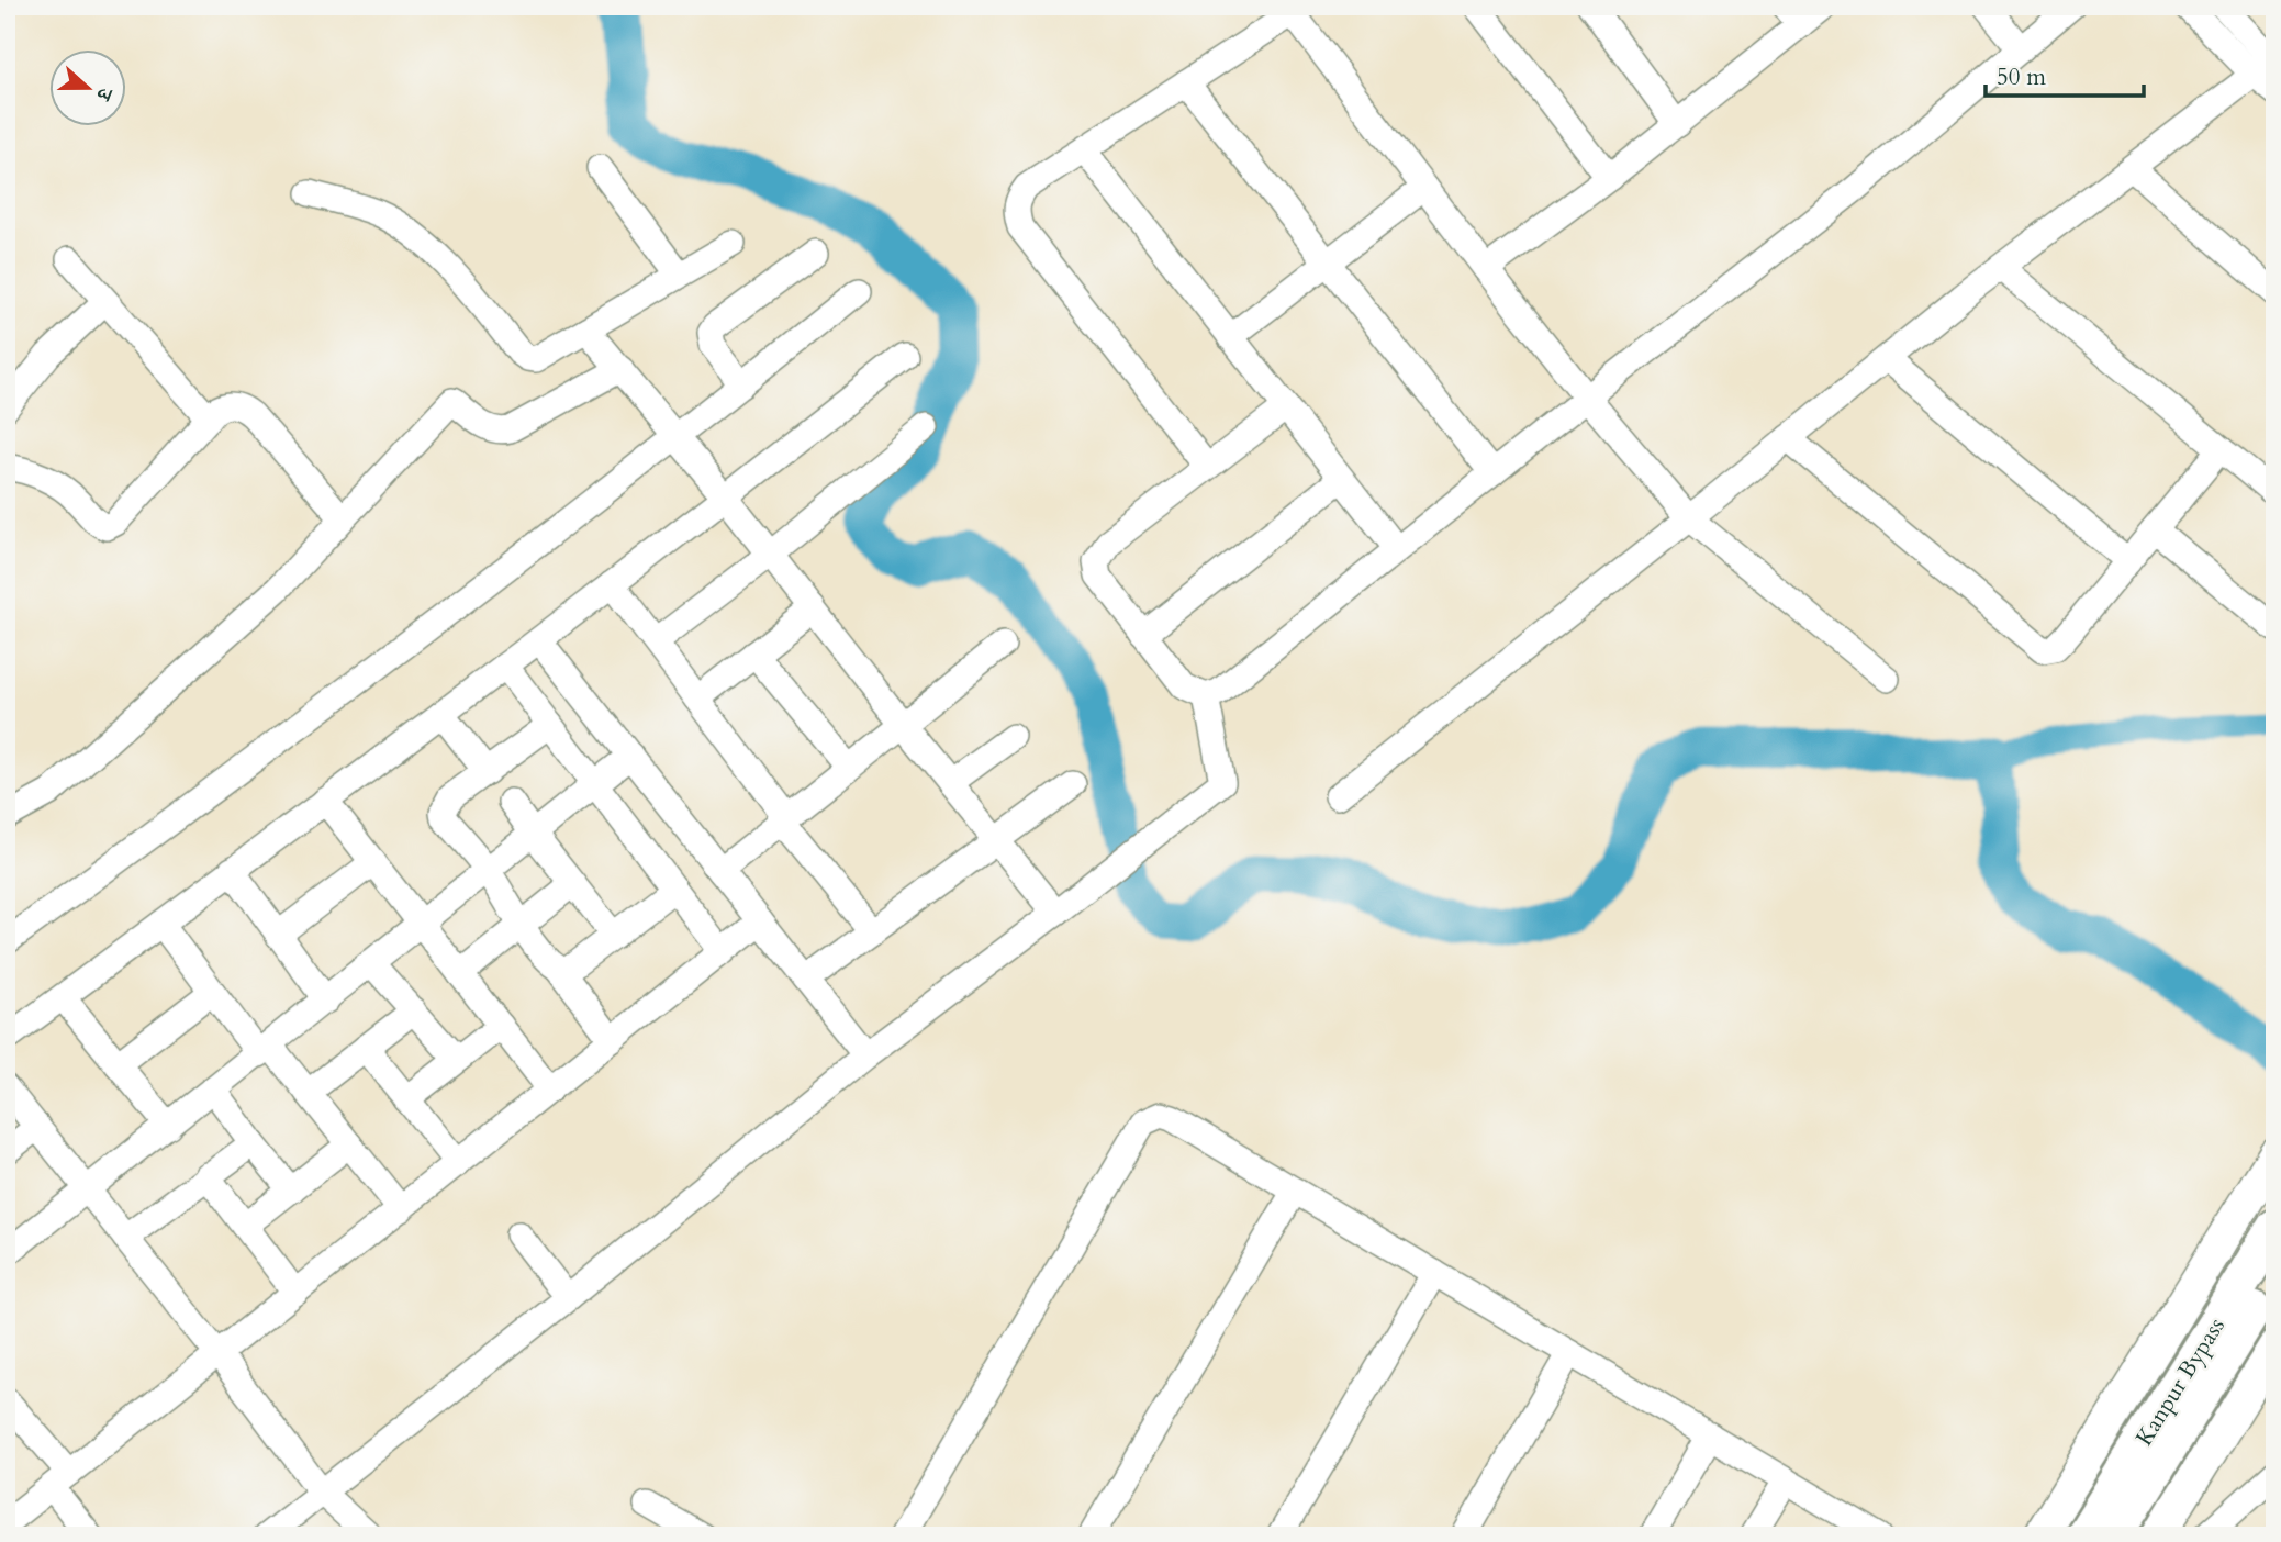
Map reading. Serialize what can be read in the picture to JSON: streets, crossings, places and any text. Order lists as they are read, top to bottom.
{
  "streets": {
    "highway": ["Kanpur Bypass"]
  },
  "scale_bar": "50 m",
  "north": "right"
}
